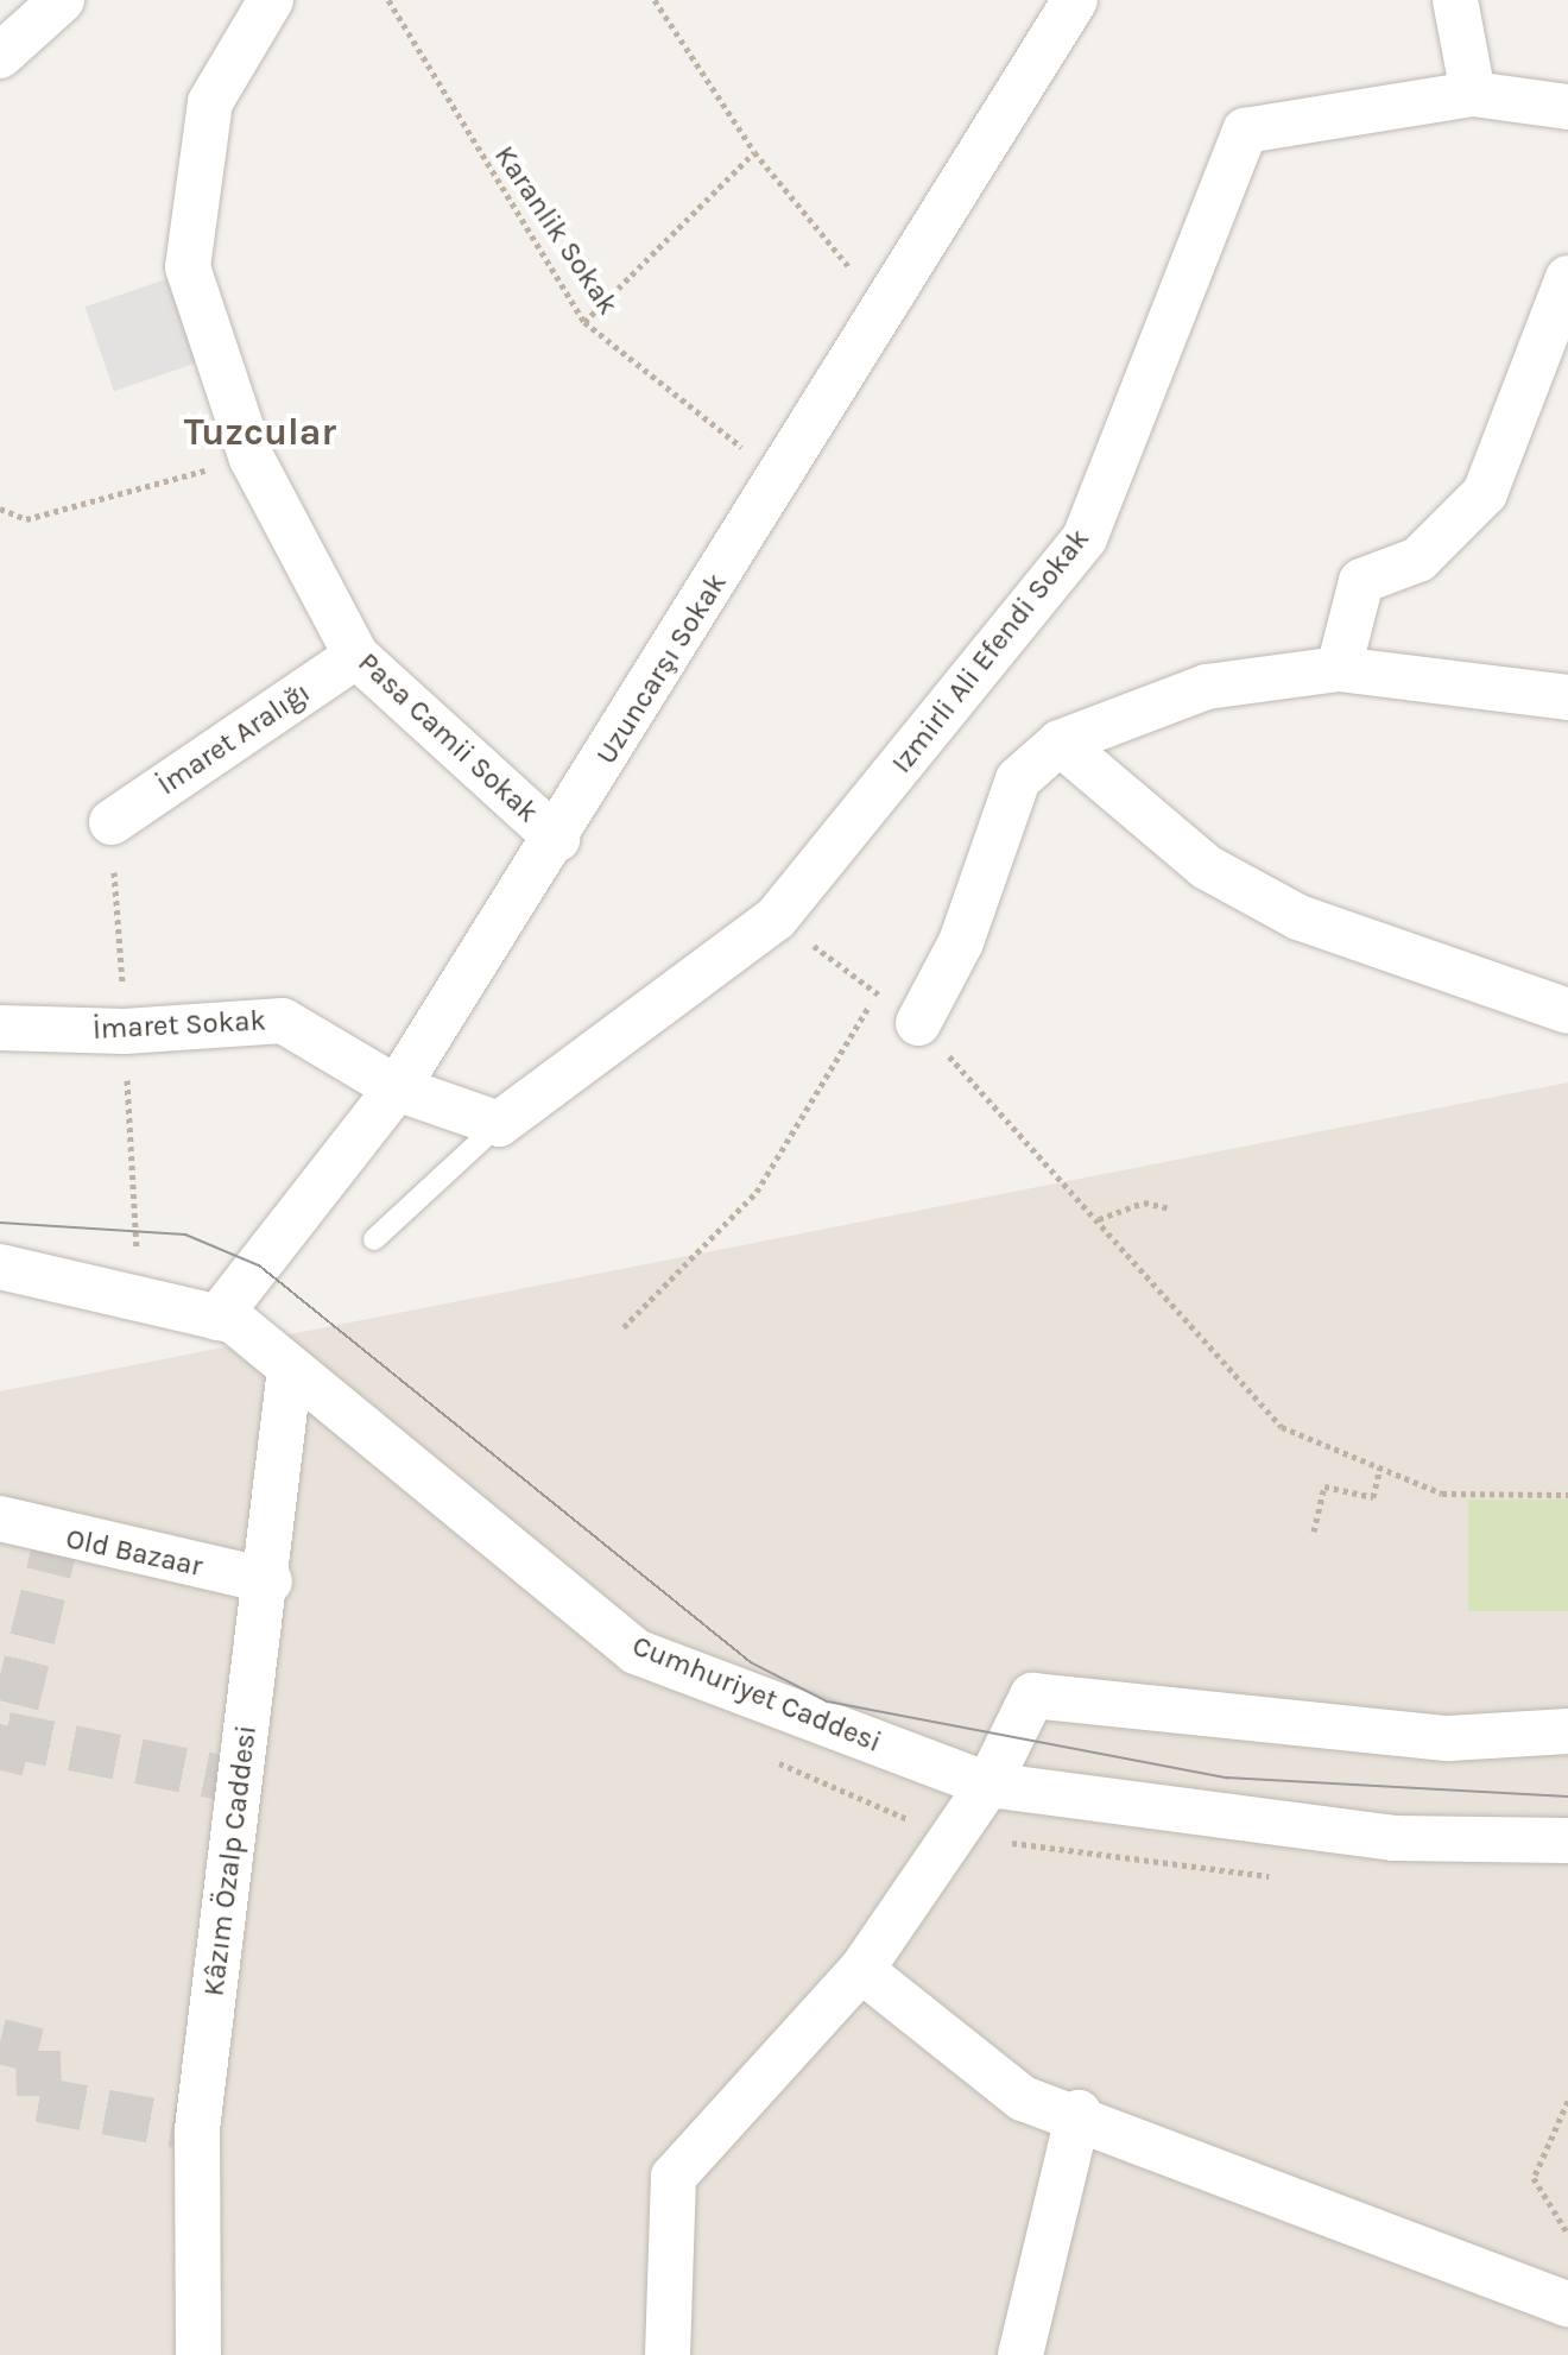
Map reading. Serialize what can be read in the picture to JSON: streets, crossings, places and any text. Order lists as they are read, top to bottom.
{
  "streets": {
    "street": [
      "Izmirli Ali Efendi Sokak",
      "Uzuncarşı Sokak",
      "Pasa Camii Sokak",
      "İmaret Aralığı",
      "İmaret Sokak",
      "Old Bazaar",
      "Cumhuriyet Caddesi",
      "Kâzım Özalp Caddesi"
    ],
    "path": ["Karanlik Sokak"]
  },
  "crossings": [
    ["Karanlik Sokak", "Uzuncarşı Sokak"],
    ["Uzuncarşı Sokak", "Pasa Camii Sokak"],
    ["Uzuncarşı Sokak", "İmaret Sokak"],
    ["Uzuncarşı Sokak", "Cumhuriyet Caddesi"],
    ["Pasa Camii Sokak", "İmaret Aralığı"],
    ["Old Bazaar", "Kâzım Özalp Caddesi"],
    ["Cumhuriyet Caddesi", "Kâzım Özalp Caddesi"]
  ],
  "districts": ["Tuzcular"]
}
